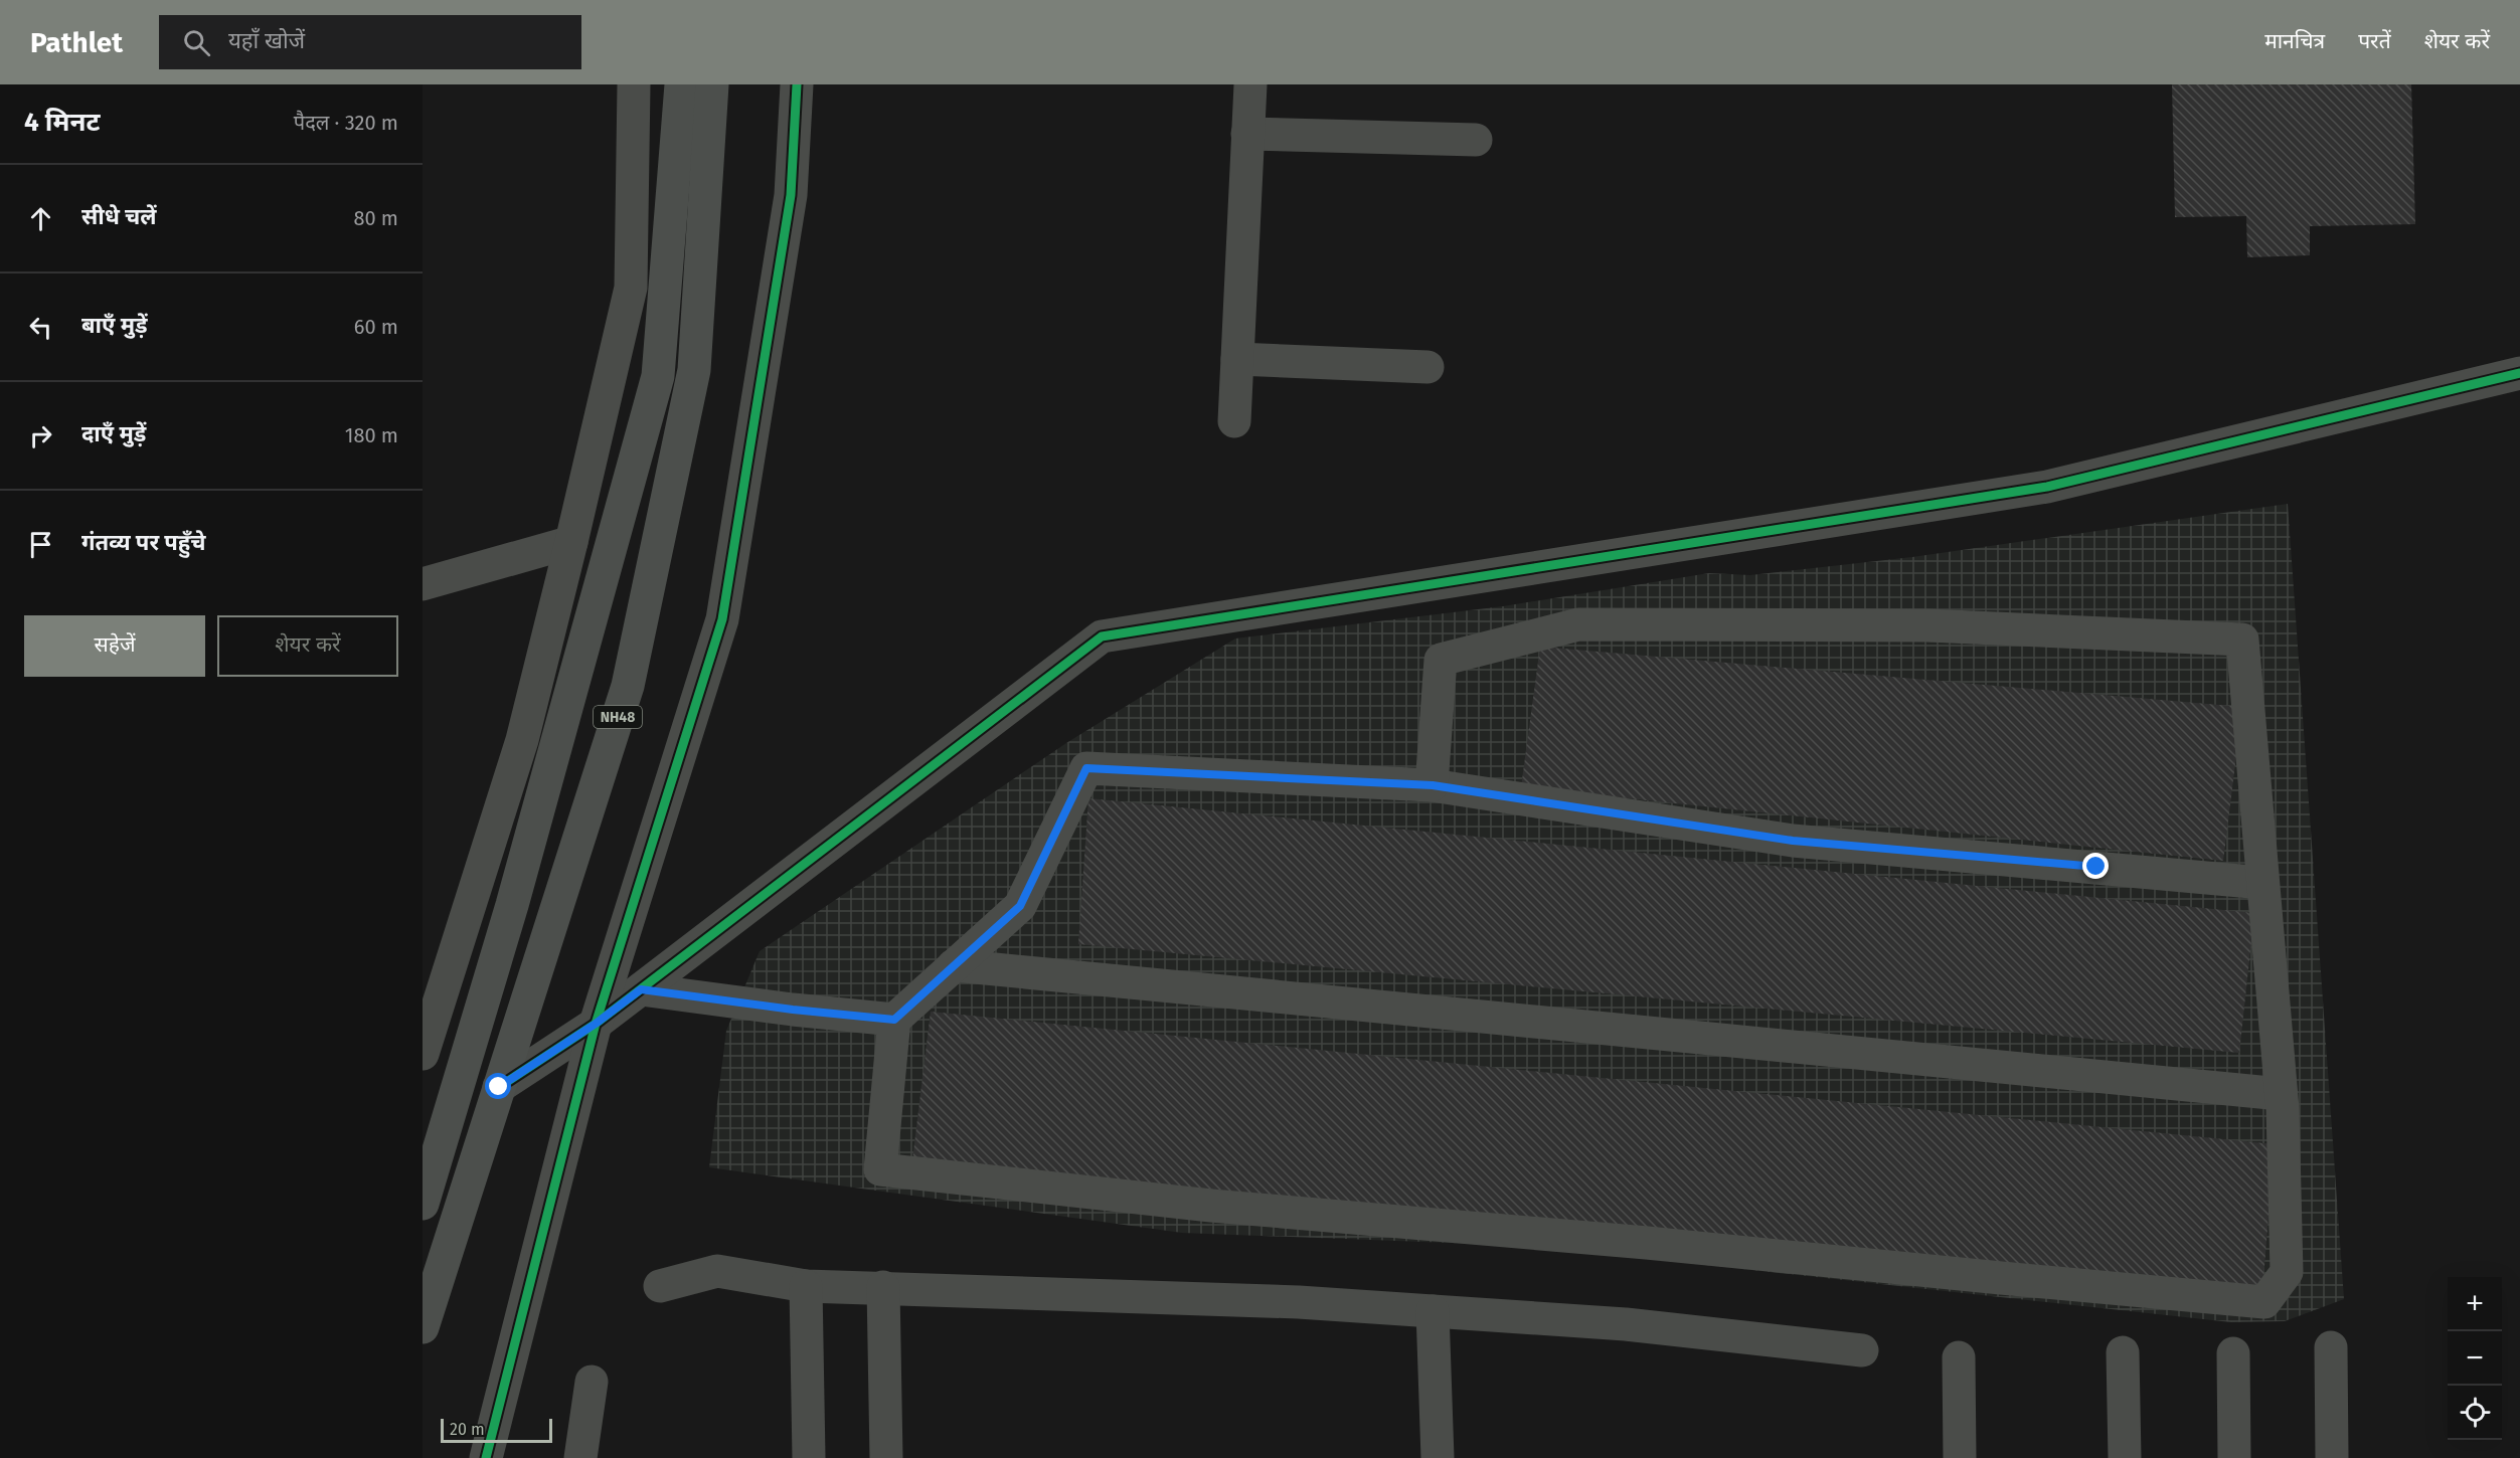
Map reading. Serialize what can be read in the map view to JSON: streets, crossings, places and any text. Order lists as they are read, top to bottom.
{
  "streets": {
    "highway": ["NH48"]
  },
  "scale_bar": "20 m",
  "page": {
    "header": "Pathlet",
    "search": "यहाँ खोजें",
    "nav": ["मानचित्र", "परतें", "शेयर करें"],
    "heading": ["4 मिनट", "पैदल · 320 m"],
    "list": [
      ["सीधे चलें", "80 m"],
      ["बाएँ मुड़ें", "60 m"],
      ["दाएँ मुड़ें", "180 m"],
      "गंतव्य पर पहुँचे"
    ],
    "buttons": ["सहेजें", "शेयर करें"],
    "map_buttons": ["+", "−"],
    "scale": "20 m"
  }
}
